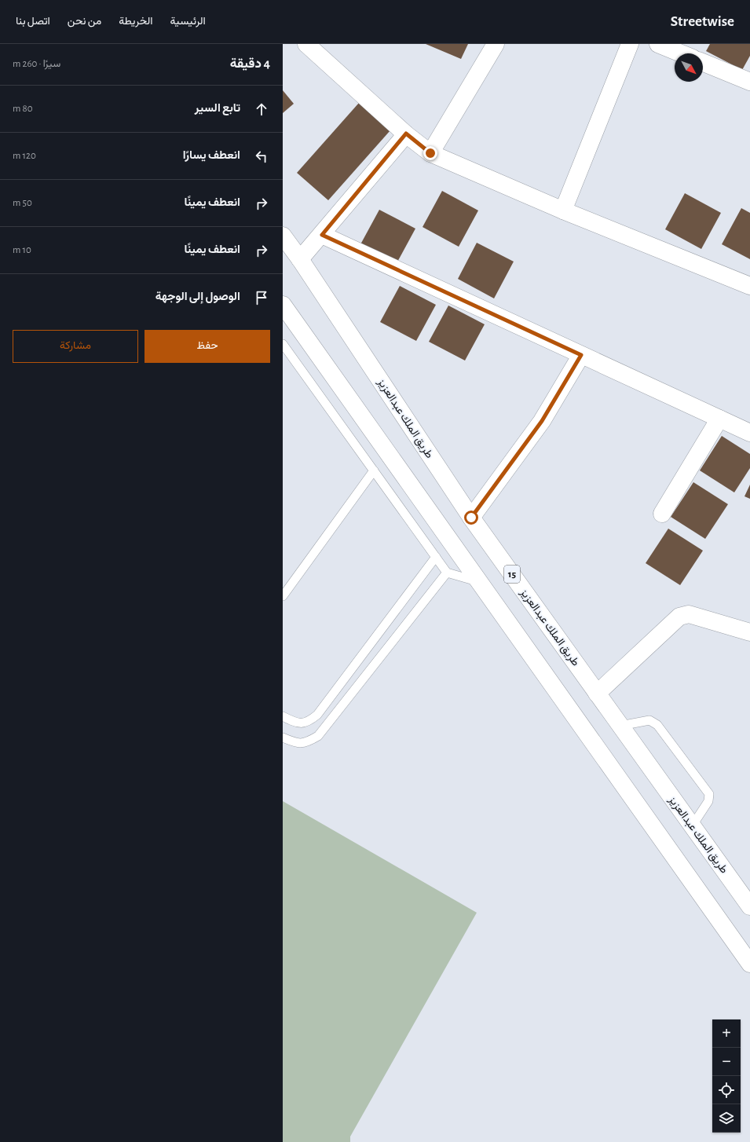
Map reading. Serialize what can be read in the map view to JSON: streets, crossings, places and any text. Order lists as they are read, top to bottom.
{
  "streets": {
    "main road": ["طريق الملك عبدالعزيز", "15"]
  },
  "north": "bottom right",
  "page": {
    "header": "Streetwise",
    "nav": [
      "الرئيسية",
      "الخريطة",
      "من نحن",
      "اتصل بنا"
    ],
    "heading": ["4 دقيقة", "سيرًا · 260 m"],
    "list": [
      ["تابع السير", "80 m"],
      ["انعطف يسارًا", "120 m"],
      ["انعطف يمينًا", "50 m"],
      ["انعطف يمينًا", "10 m"],
      "الوصول إلى الوجهة"
    ],
    "buttons": ["حفظ", "مشاركة"],
    "map_buttons": ["+", "−"]
  }
}
